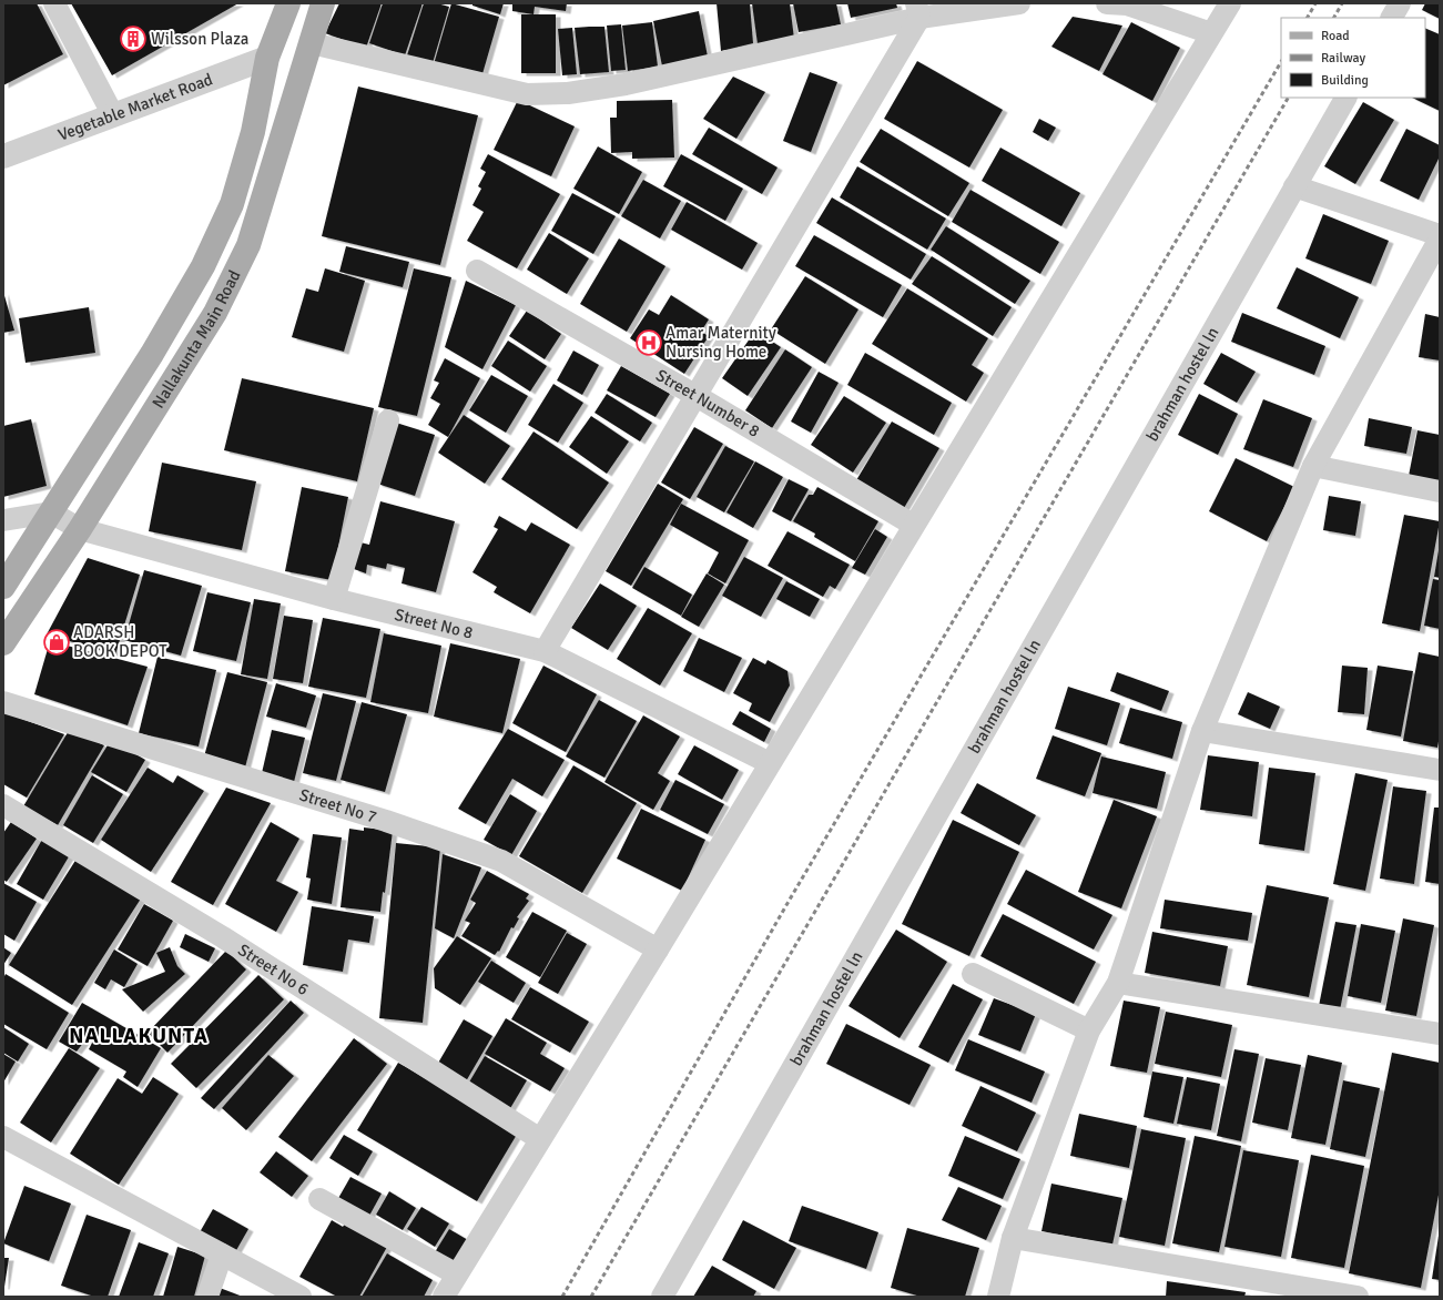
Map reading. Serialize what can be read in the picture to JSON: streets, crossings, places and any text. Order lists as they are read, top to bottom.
{
  "streets": {
    "main road": ["Nallakunta Main Road"],
    "street": [
      "Vegetable Market Road",
      "brahman hostel ln",
      "Street Number 8",
      "Street No 8",
      "Street No 7",
      "Street No 6"
    ]
  },
  "crossings": [
    ["Vegetable Market Road", "Nallakunta Main Road"],
    ["Nallakunta Main Road", "Street No 8"]
  ],
  "districts": ["NALLAKUNTA"],
  "places": {
    "building": ["Wilsson Plaza"],
    "hospital": ["Amar Maternity Nursing Home"],
    "shop": ["ADARSH BOOK DEPOT"]
  },
  "legend": ["Road", "Railway", "Building"]
}
